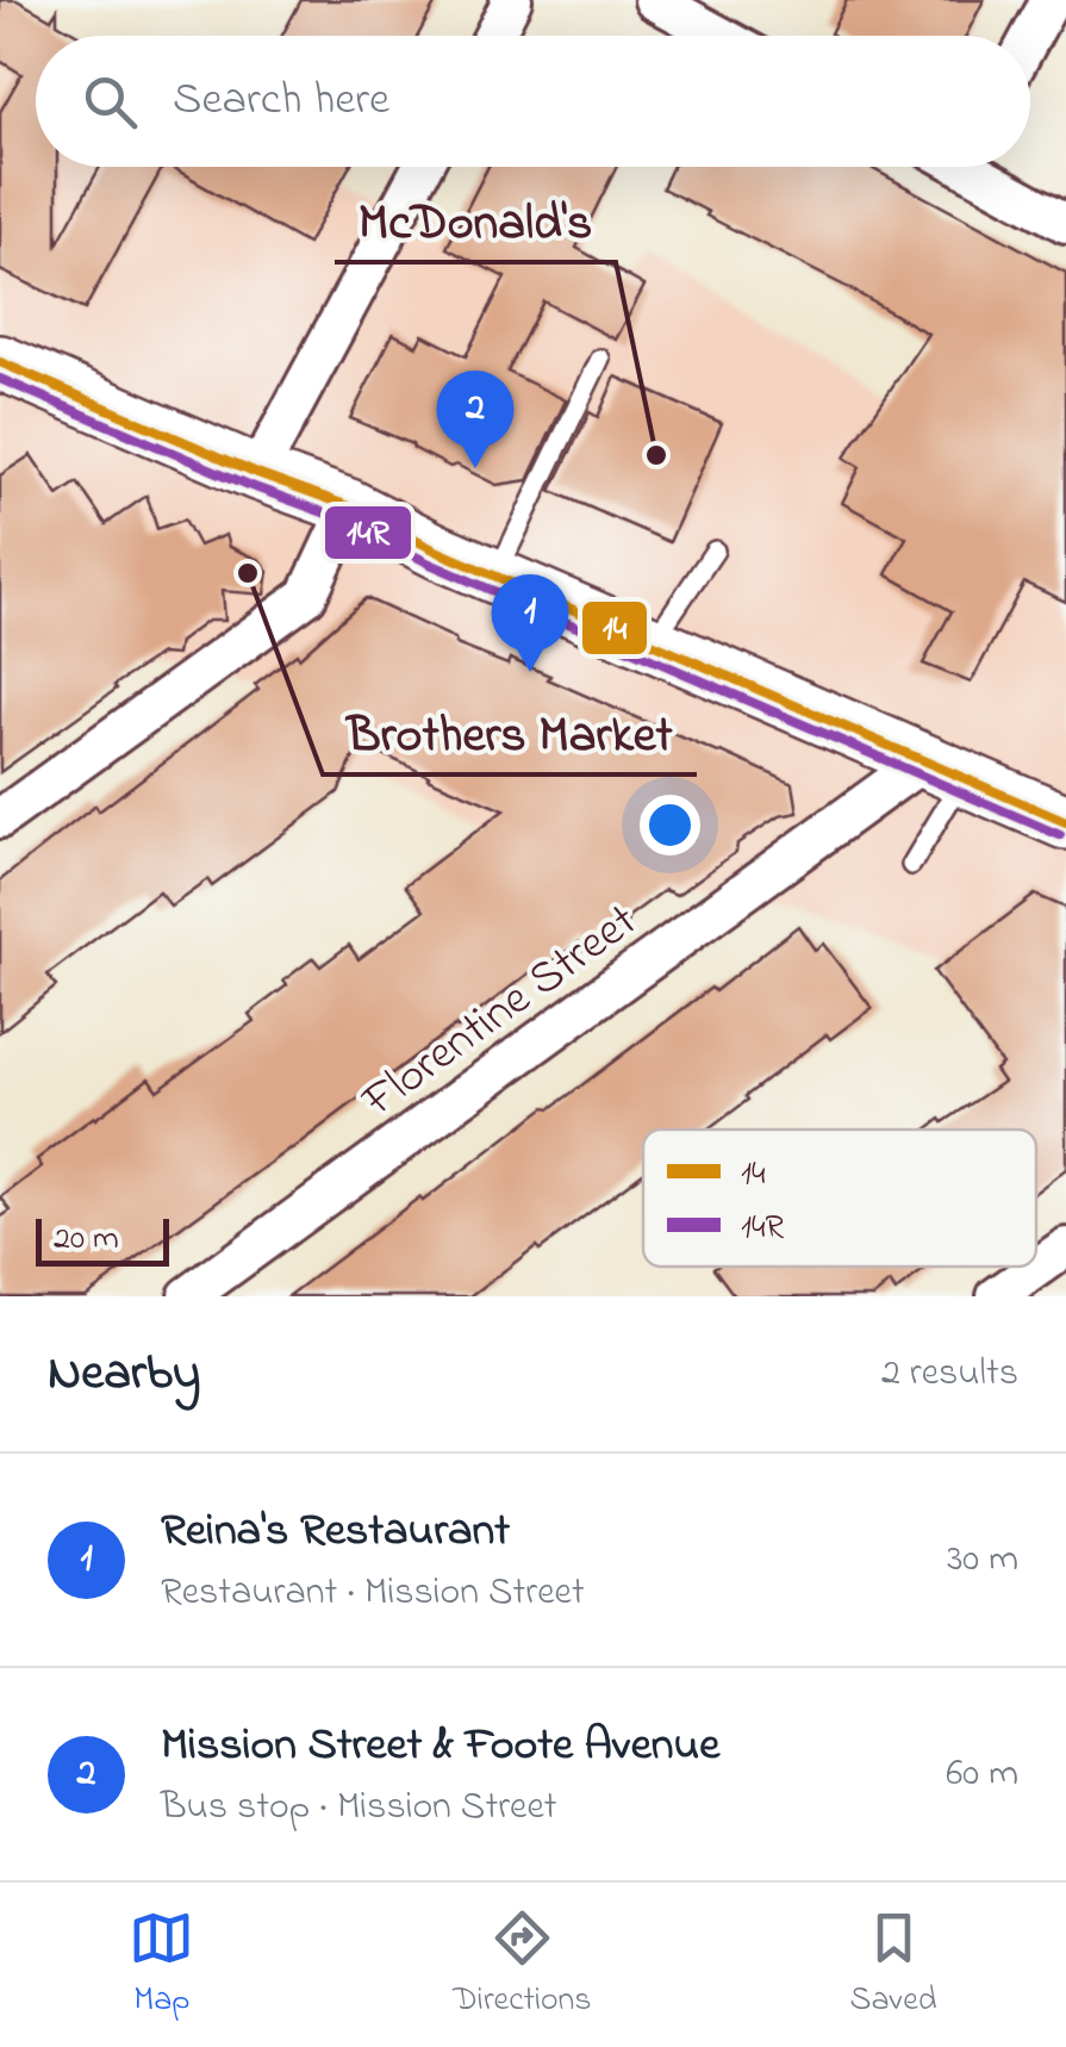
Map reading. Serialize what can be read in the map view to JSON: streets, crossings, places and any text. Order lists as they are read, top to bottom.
{
  "streets": {
    "street": ["Florentine Street"]
  },
  "places": ["McDonald's", "Brothers Market"],
  "lines": ["transit line 14", "transit line 14R"],
  "legend": ["14", "14R"],
  "scale_bar": "20 m",
  "page": {
    "search": "Search here",
    "pins": ["2", "1"],
    "scale": "20 m",
    "heading": ["Nearby", "2 results"],
    "list": [
      {
        "mark": "1",
        "name": "Reina's Restaurant",
        "note": "Restaurant · Mission Street",
        "value": "30 m"
      },
      {
        "mark": "2",
        "name": "Mission Street & Foote Avenue",
        "note": "Bus stop · Mission Street",
        "value": "60 m"
      }
    ],
    "nav": ["Map", "Directions", "Saved"]
  }
}
